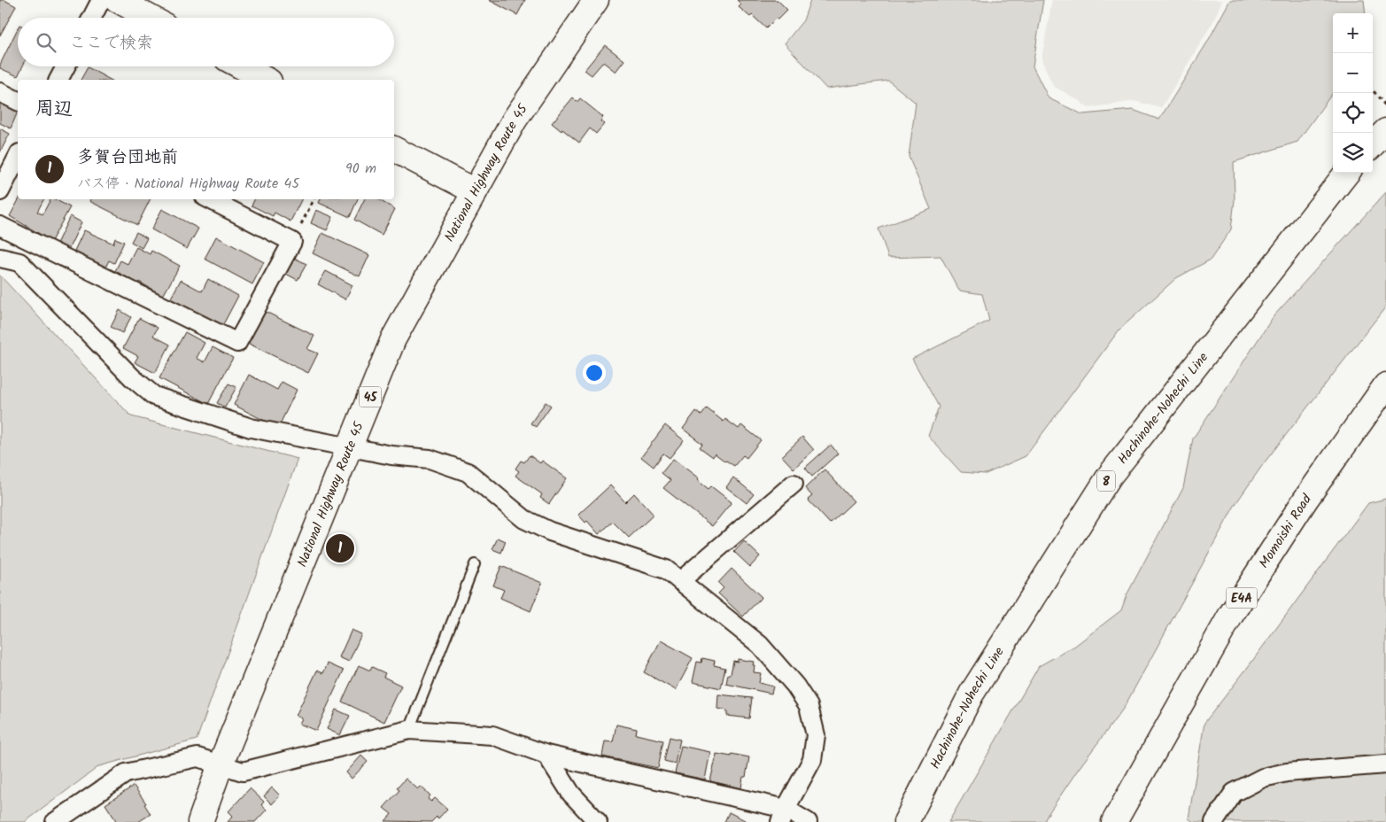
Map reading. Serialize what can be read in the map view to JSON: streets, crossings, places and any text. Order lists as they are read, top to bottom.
{
  "streets": {
    "main road": [
      "National Highway Route 45",
      "45",
      "Hachinohe-Nohechi Line",
      "8",
      "Momoishi Road",
      "E4A"
    ]
  },
  "page": {
    "map_buttons": ["+", "−"],
    "search": "ここで検索",
    "heading": "周辺",
    "list": [
      {
        "mark": "1",
        "name": "多賀台団地前",
        "note": "バス停 · National Highway Route 45",
        "value": "90 m"
      }
    ],
    "pins": "1"
  }
}
